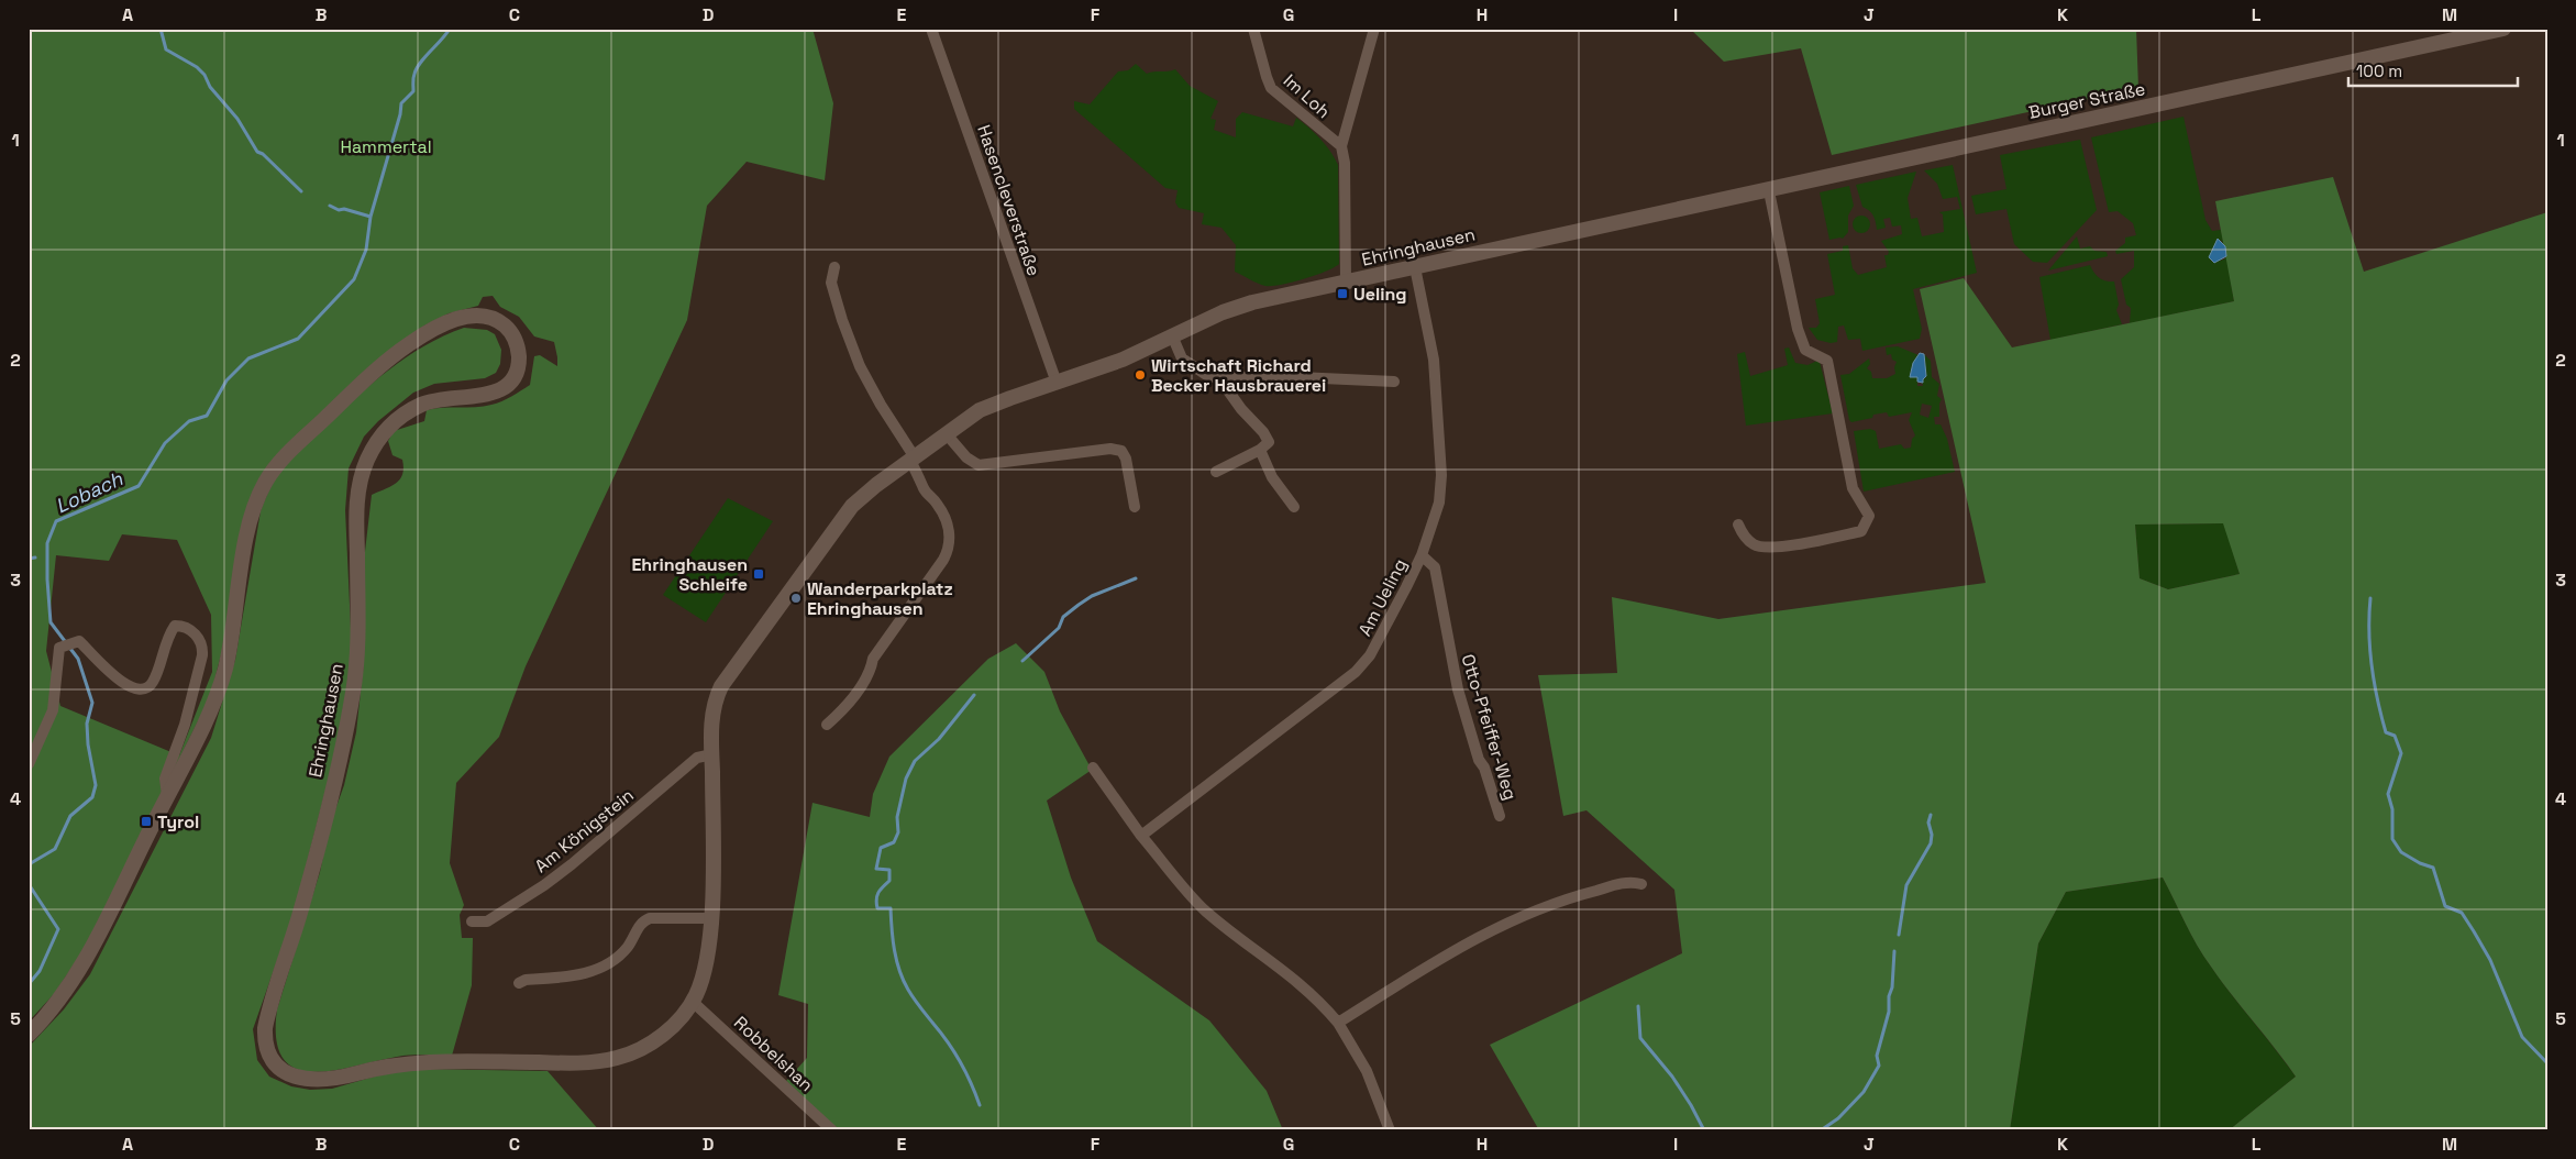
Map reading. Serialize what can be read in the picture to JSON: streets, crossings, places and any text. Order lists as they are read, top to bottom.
{
  "streets": {
    "main road": ["Burger Straße", "Ehringhausen"],
    "street": [
      "Im Loh",
      "Hasencleverstraße",
      "Am Ueling",
      "Otto-Pfeiffer-Weg",
      "Am Königstein",
      "Robbelshan"
    ]
  },
  "crossings": [
    ["Im Loh", "Ehringhausen"],
    ["Burger Straße", "Ehringhausen"],
    ["Hasencleverstraße", "Ehringhausen"],
    ["Ehringhausen", "Am Ueling"],
    ["Ehringhausen", "Am Königstein"],
    ["Ehringhausen", "Robbelshan"],
    ["Am Ueling", "Otto-Pfeiffer-Weg"]
  ],
  "water": ["Lobach"],
  "parks": ["Hammertal"],
  "places": {
    "transit": ["Ueling", "Ehringhausen Schleife", "Tyrol"],
    "other": ["Wirtschaft Richard Becker Hausbrauerei", "Wanderparkplatz Ehringhausen"]
  },
  "scale_bar": "100 m",
  "grid": {
    "columns": [
      "A",
      "B",
      "C",
      "D",
      "E",
      "F",
      "G",
      "H",
      "I",
      "J",
      "K",
      "L",
      "M"
    ],
    "rows": [
      "1",
      "2",
      "3",
      "4",
      "5"
    ]
  }
}
